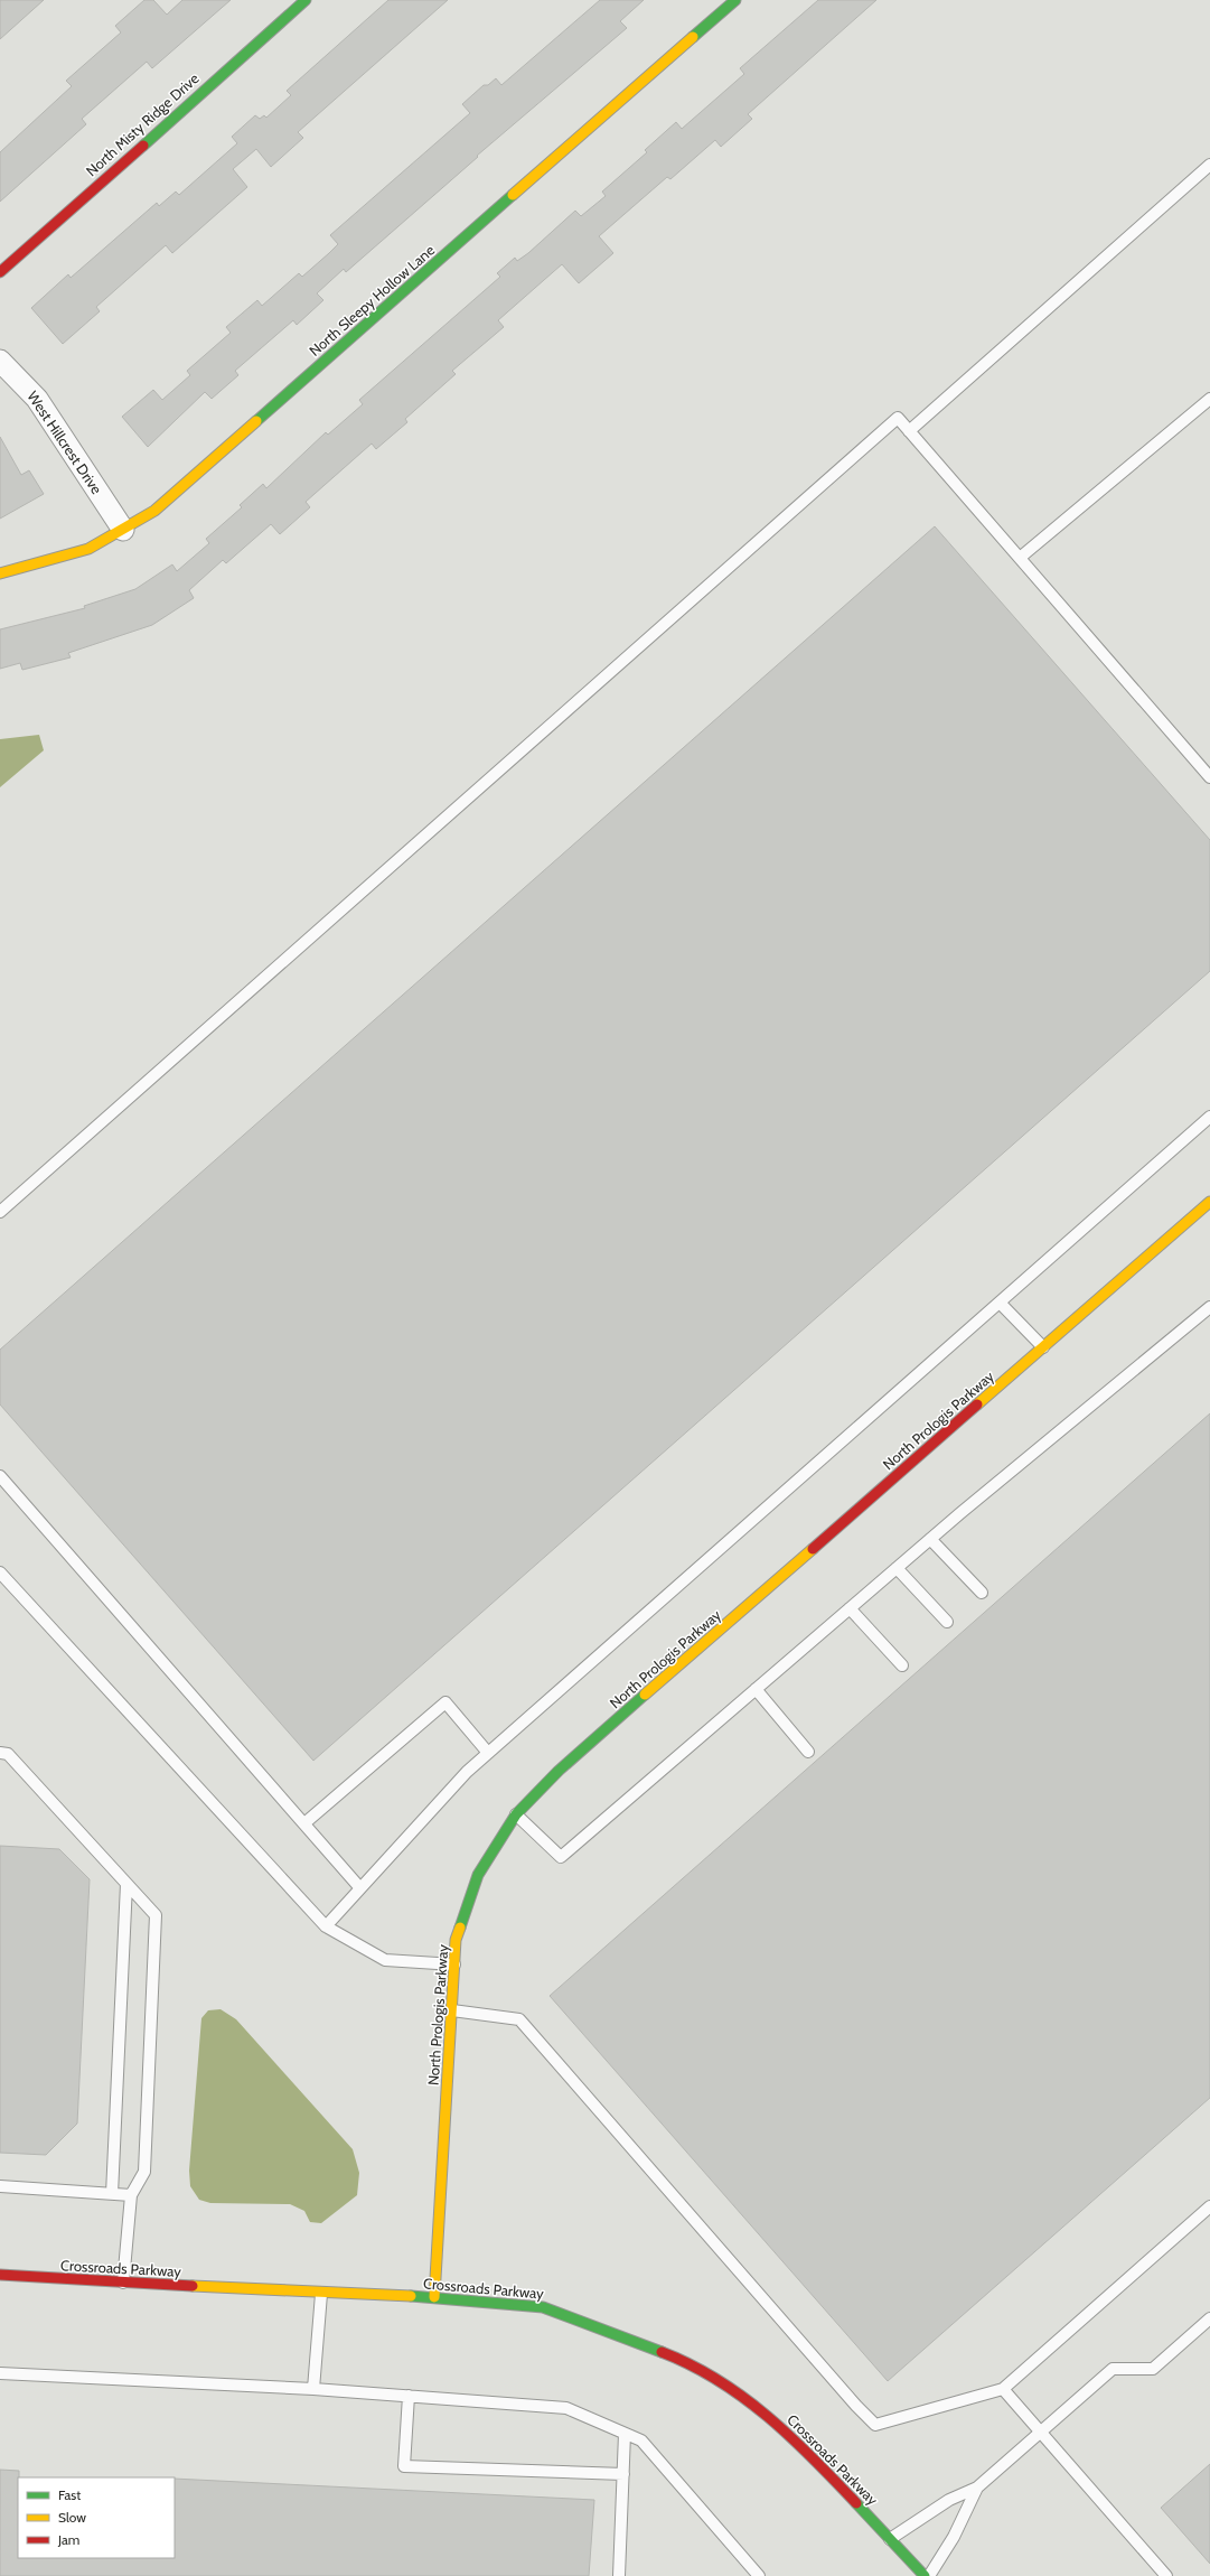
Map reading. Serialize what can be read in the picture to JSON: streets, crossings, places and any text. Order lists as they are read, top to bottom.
{
  "streets": {
    "street": [
      "North Misty Ridge Drive",
      "North Sleepy Hollow Lane",
      "West Hillcrest Drive",
      "North Prologis Parkway",
      "Crossroads Parkway"
    ]
  },
  "crossings": [
    ["North Sleepy Hollow Lane", "West Hillcrest Drive"],
    ["North Prologis Parkway", "Crossroads Parkway"]
  ],
  "legend": ["Fast", "Slow", "Jam"]
}
